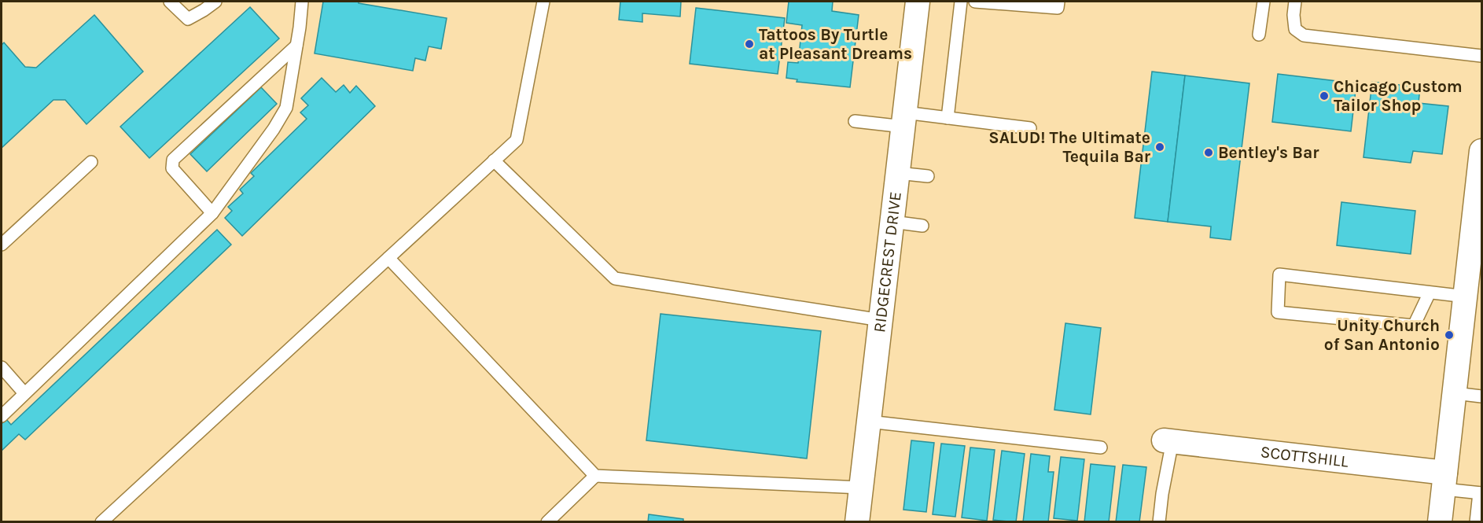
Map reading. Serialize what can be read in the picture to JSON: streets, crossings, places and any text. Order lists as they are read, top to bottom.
{
  "streets": {
    "street": ["RIDGECREST DRIVE", "SCOTTSHILL"]
  },
  "places": [
    "Tattoos By Turtle at Pleasant Dreams",
    "Chicago Custom Tailor Shop",
    "SALUD! The Ultimate Tequila Bar",
    "Bentley's Bar",
    "Unity Church of San Antonio"
  ]
}
